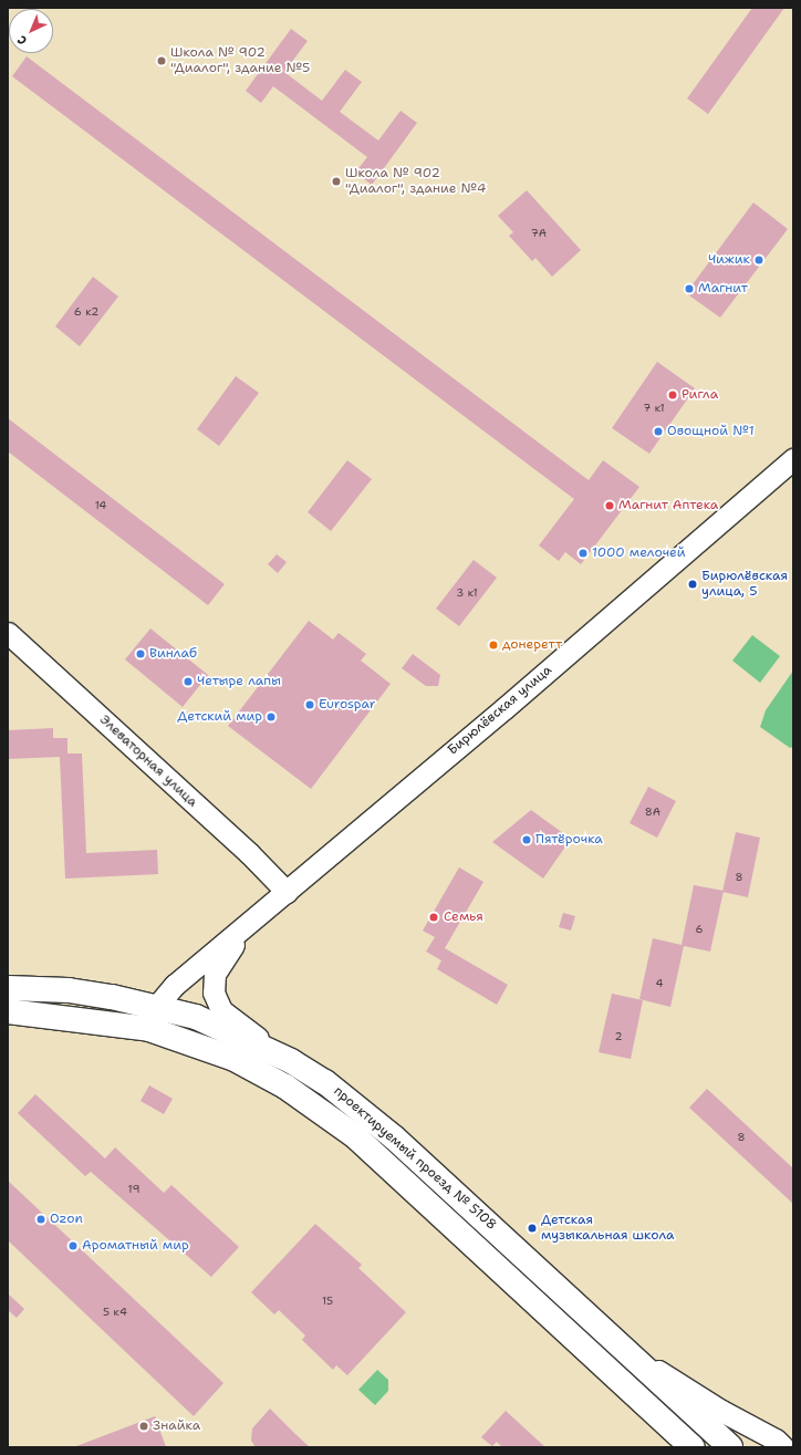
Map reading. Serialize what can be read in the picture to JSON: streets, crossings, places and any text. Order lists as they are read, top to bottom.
{
  "streets": {
    "main road": ["проектируемый проезд № 5108"],
    "street": ["Бирюлёвская улица", "Элеваторная улица"]
  },
  "crossings": [
    ["Бирюлёвская улица", "Элеваторная улица"],
    ["Бирюлёвская улица", "проектируемый проезд № 5108"]
  ],
  "places": [
    "Школа № 902 \"Диалог\", здание №5",
    "Школа № 902 \"Диалог\", здание №4",
    "Чижик",
    "Магнит",
    "Ригла",
    "Овощной №1",
    "Магнит Аптека",
    "1000 мелочей",
    "Бирюлёвская улица, 5",
    "донеретт",
    "Винлаб",
    "Четыре лапы",
    "Eurospar",
    "Детский мир",
    "Пятёрочка",
    "Семья",
    "Ozon",
    "Детская музыкальная школа",
    "Ароматный мир",
    "Знайка"
  ],
  "house_numbers": [
    "7А",
    "6 к2",
    "7 к1",
    "14",
    "3 к1",
    "8А",
    "8",
    "6",
    "4",
    "2",
    "8",
    "19",
    "15",
    "5 к4"
  ],
  "north": "bottom left"
}
